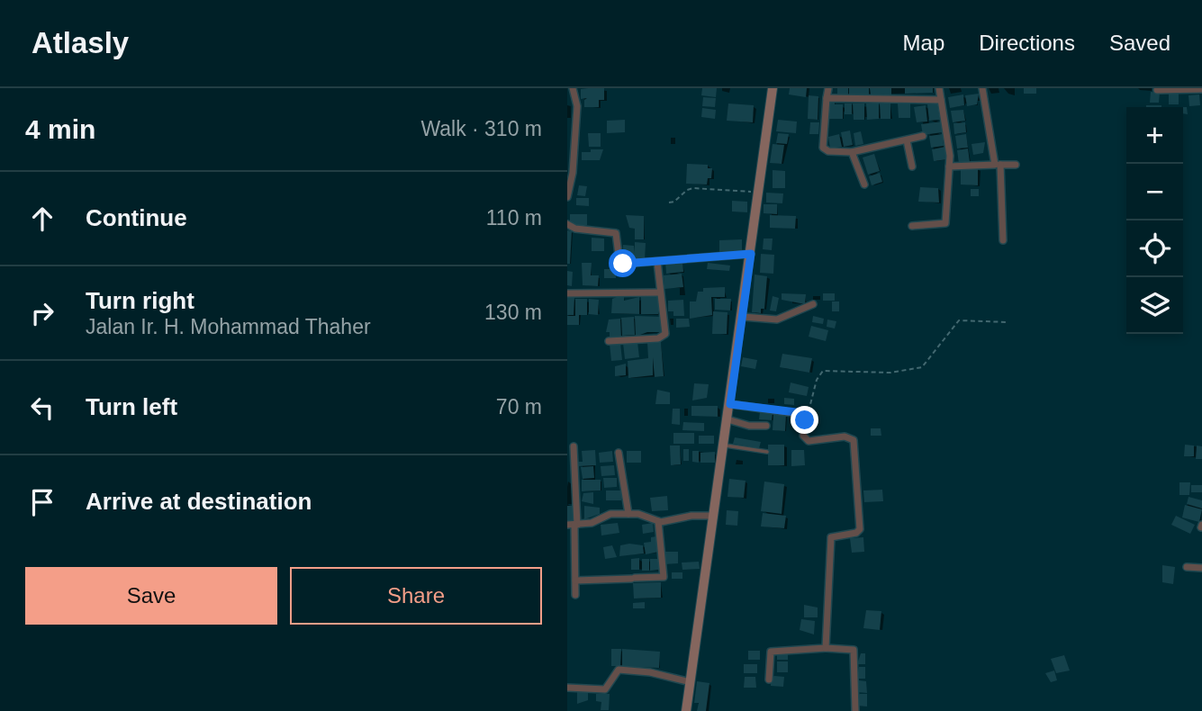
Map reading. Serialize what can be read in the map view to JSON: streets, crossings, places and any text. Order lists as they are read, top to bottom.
{
  "page": {
    "header": "Atlasly",
    "nav": ["Map", "Directions", "Saved"],
    "heading": ["4 min", "Walk · 310 m"],
    "map_buttons": ["+", "−"],
    "list": [
      ["Continue", "110 m"],
      ["Turn right", "Jalan Ir. H. Mohammad Thaher", "130 m"],
      ["Turn left", "70 m"],
      "Arrive at destination"
    ],
    "buttons": ["Save", "Share"]
  }
}
